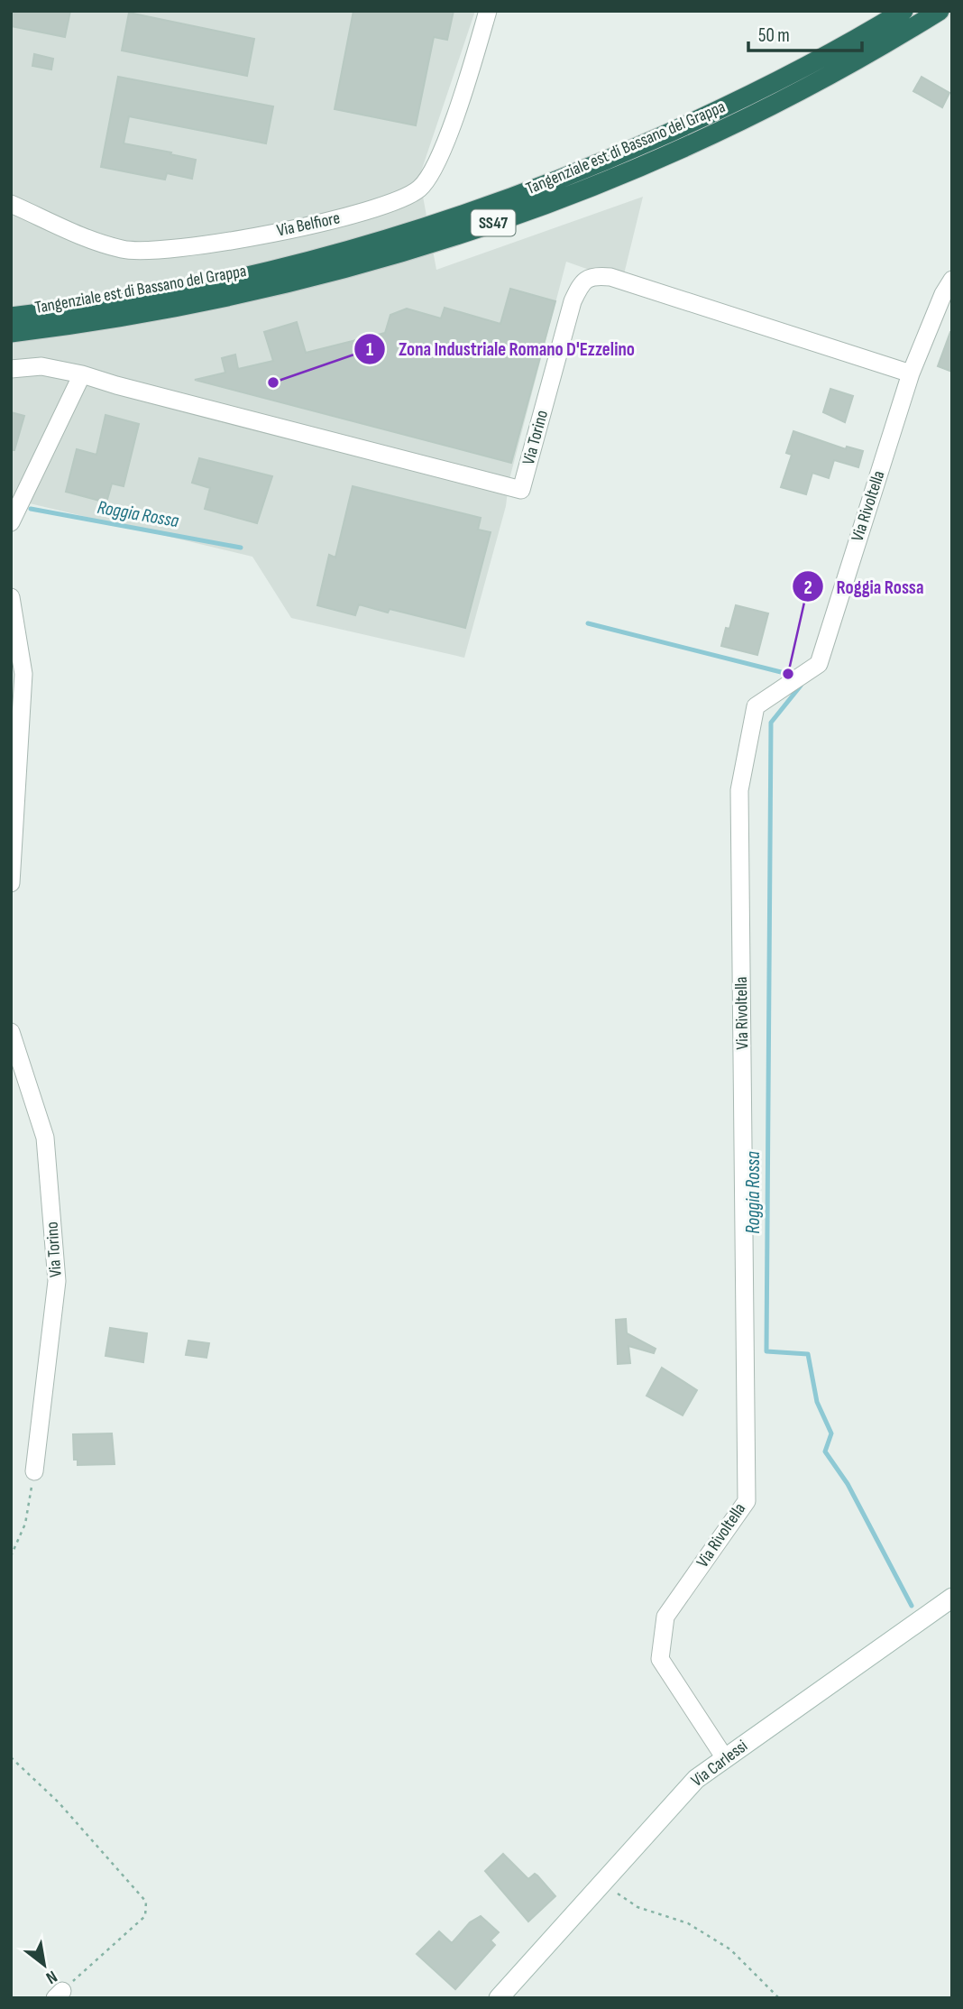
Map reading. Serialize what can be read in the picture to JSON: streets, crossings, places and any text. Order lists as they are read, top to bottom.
{
  "streets": {
    "highway": ["Tangenziale est di Bassano del Grappa", "SS47"],
    "main road": ["Via Carlessi"],
    "street": ["Via Belfiore", "Via Torino", "Via Rivoltella"]
  },
  "crossings": [
    ["Via Torino", "Via Rivoltella"],
    ["Via Rivoltella", "Via Carlessi"]
  ],
  "water": ["Roggia Rossa"],
  "places": ["Zona Industriale Romano D'Ezzelino", "Roggia Rossa"],
  "scale_bar": "50 m",
  "north": "bottom right"
}
